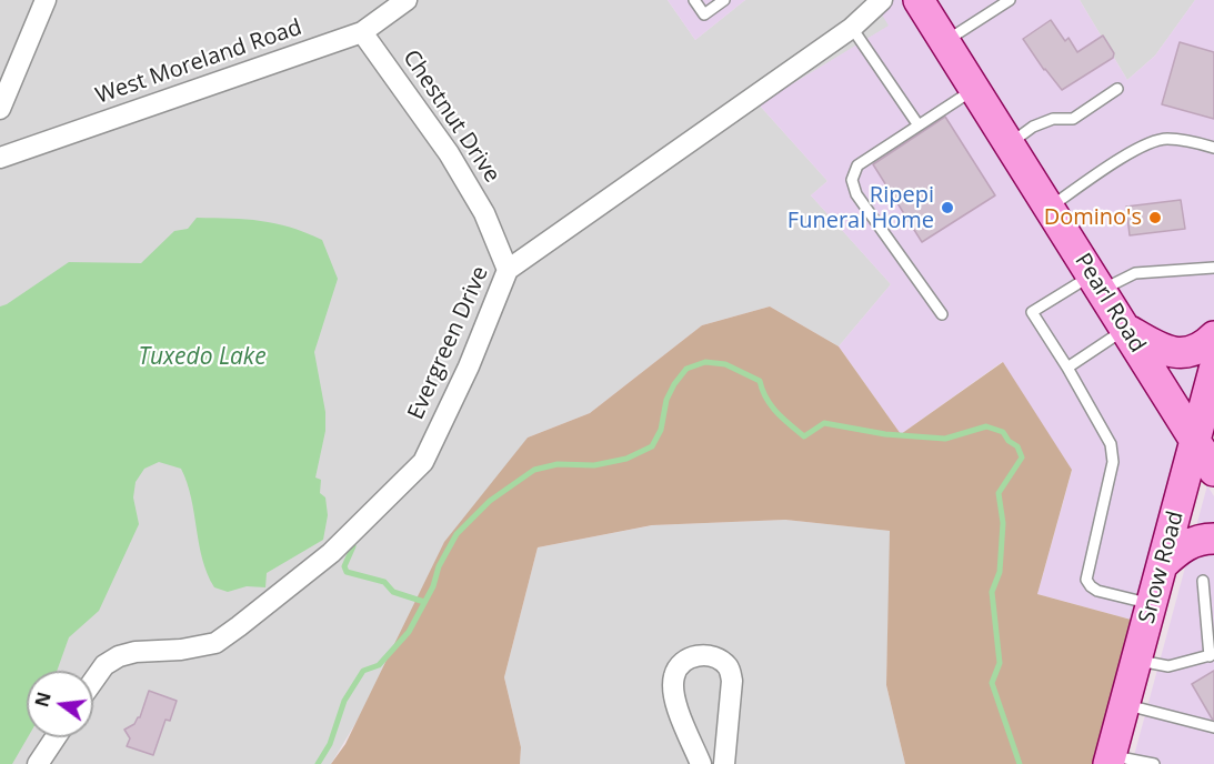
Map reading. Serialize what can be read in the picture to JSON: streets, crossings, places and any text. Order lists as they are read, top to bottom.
{
  "streets": {
    "main road": ["Pearl Road", "Snow Road"],
    "street": ["West Moreland Road", "Chestnut Drive", "Evergreen Drive"]
  },
  "crossings": [
    ["West Moreland Road", "Chestnut Drive"],
    ["Chestnut Drive", "Evergreen Drive"],
    ["Pearl Road", "Snow Road"]
  ],
  "water": ["Tuxedo Lake"],
  "places": ["Ripepi Funeral Home", "Domino's"],
  "north": "left"
}
